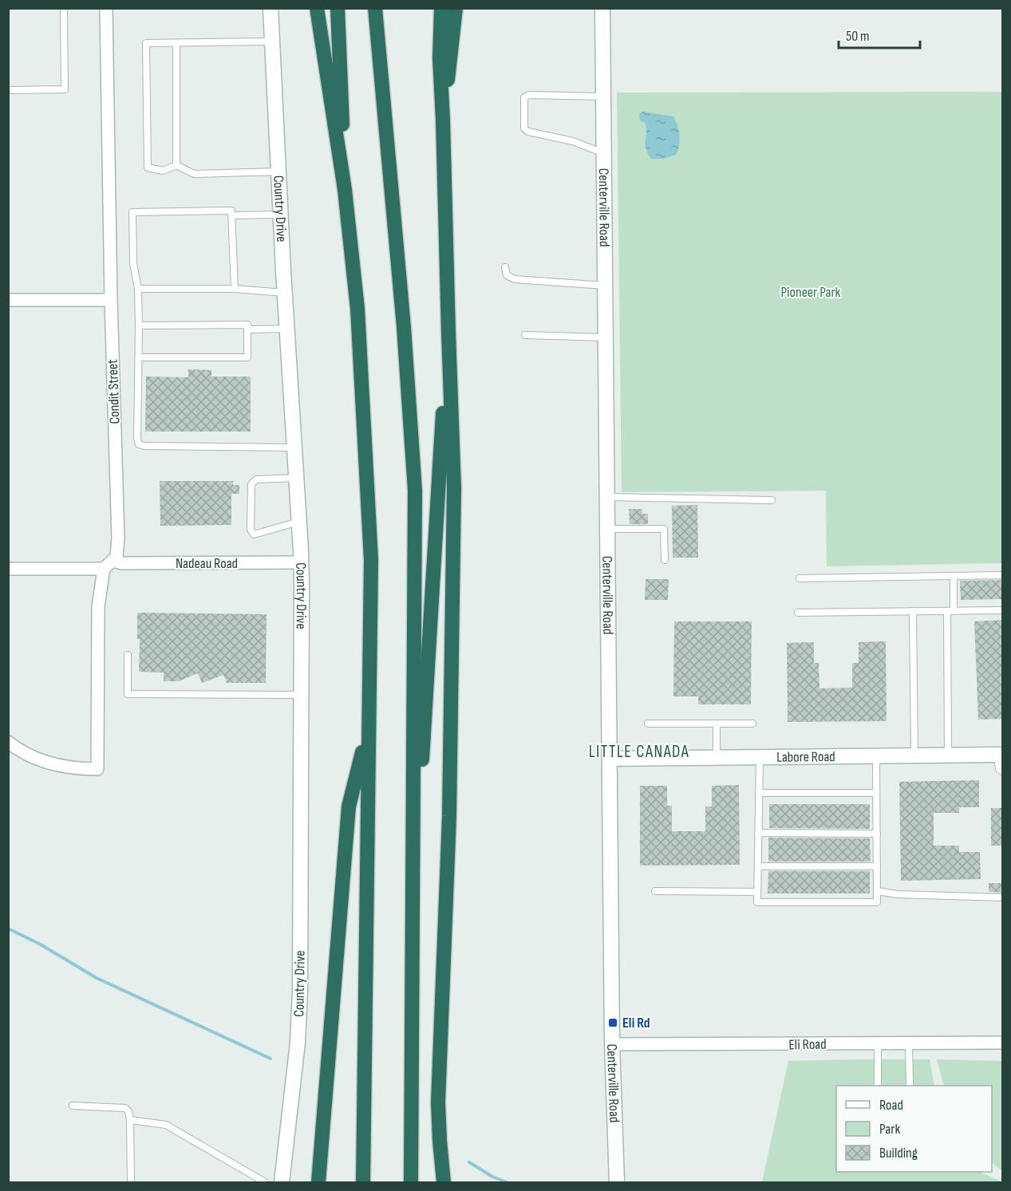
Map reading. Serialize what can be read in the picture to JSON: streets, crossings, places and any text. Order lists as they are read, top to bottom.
{
  "streets": {
    "street": [
      "Country Drive",
      "Centerville Road",
      "Condit Street",
      "Nadeau Road",
      "Labore Road",
      "Eli Road"
    ]
  },
  "crossings": [
    ["Country Drive", "Nadeau Road"],
    ["Centerville Road", "Labore Road"],
    ["Centerville Road", "Eli Road"],
    ["Condit Street", "Nadeau Road"]
  ],
  "districts": ["LITTLE CANADA"],
  "parks": ["Pioneer Park"],
  "places": {
    "transit": ["Eli Rd"]
  },
  "legend": ["Road", "Park", "Building"],
  "scale_bar": "50 m"
}
